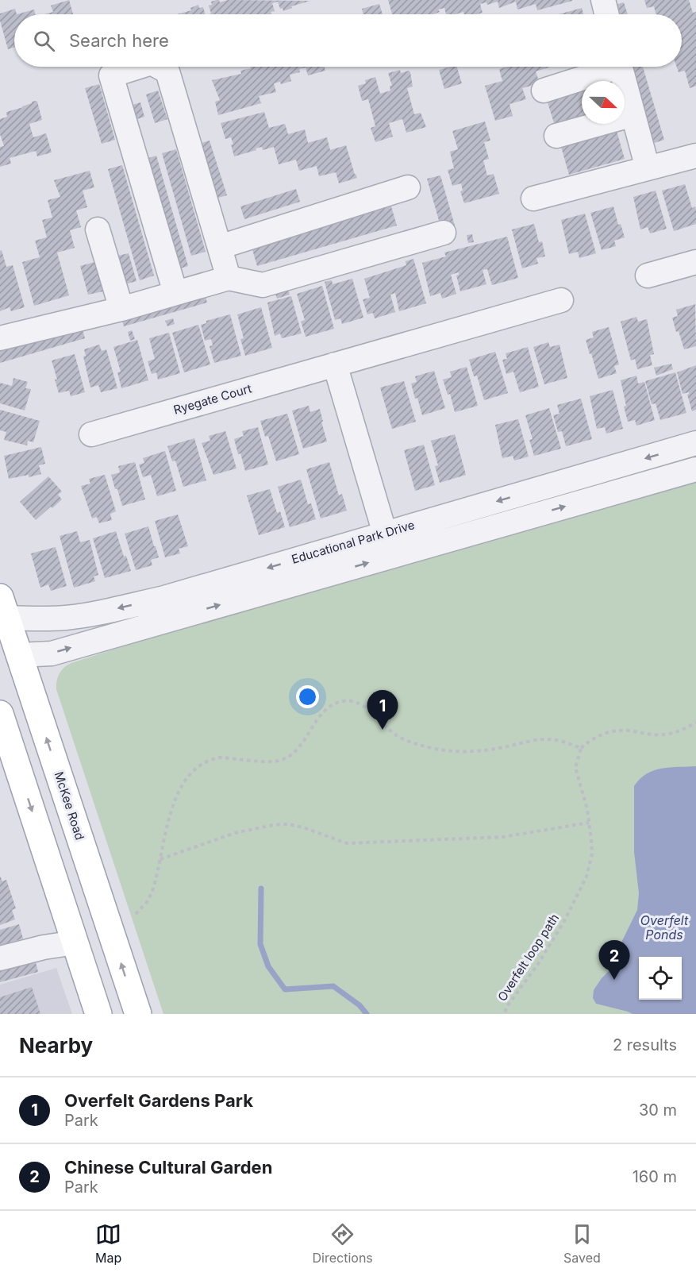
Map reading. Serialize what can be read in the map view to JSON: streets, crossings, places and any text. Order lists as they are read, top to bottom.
{
  "streets": {
    "main road": ["McKee Road"],
    "street": ["Ryegate Court", "Educational Park Drive"],
    "path": ["Overfelt loop path"]
  },
  "crossings": [
    ["Educational Park Drive", "McKee Road"]
  ],
  "water": ["Overfelt Ponds"],
  "north": "right",
  "page": {
    "search": "Search here",
    "pins": ["1", "2"],
    "heading": ["Nearby", "2 results"],
    "list": [
      {
        "mark": "1",
        "name": "Overfelt Gardens Park",
        "note": "Park",
        "value": "30 m"
      },
      {
        "mark": "2",
        "name": "Chinese Cultural Garden",
        "note": "Park",
        "value": "160 m"
      }
    ],
    "nav": ["Map", "Directions", "Saved"]
  }
}
